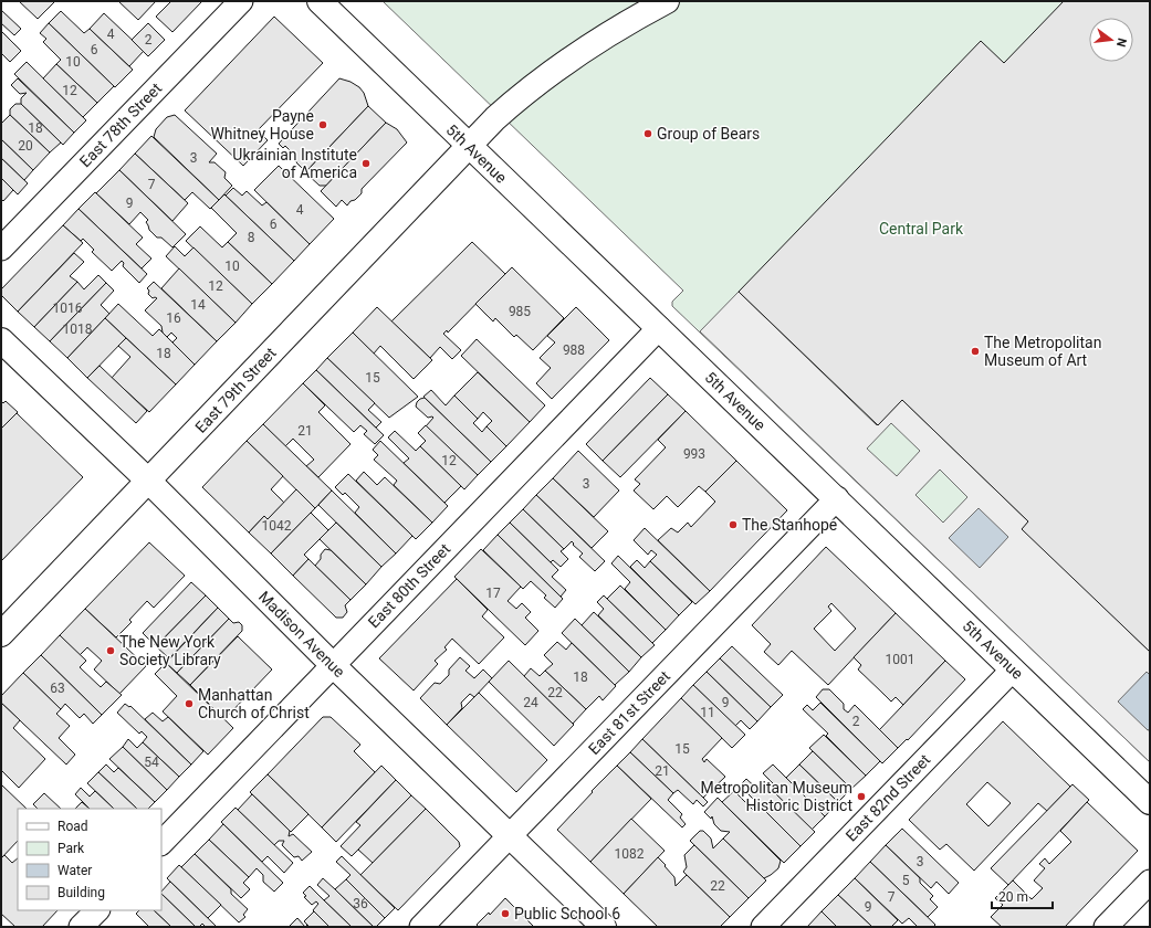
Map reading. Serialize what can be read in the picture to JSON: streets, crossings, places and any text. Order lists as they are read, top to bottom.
{
  "streets": {
    "main road": ["5th Avenue", "East 79th Street", "Madison Avenue"],
    "street": [
      "East 78th Street",
      "East 80th Street",
      "East 81st Street",
      "East 82nd Street"
    ]
  },
  "crossings": [
    ["5th Avenue", "East 79th Street"],
    ["5th Avenue", "East 80th Street"],
    ["5th Avenue", "East 81st Street"],
    ["5th Avenue", "East 82nd Street"],
    ["East 79th Street", "Madison Avenue"],
    ["East 80th Street", "Madison Avenue"],
    ["Madison Avenue", "East 81st Street"]
  ],
  "parks": ["Central Park"],
  "places": [
    "Payne Whitney House",
    "Group of Bears",
    "Ukrainian Institute of America",
    "The Metropolitan Museum of Art",
    "The Stanhope",
    "The New York Society Library",
    "Manhattan Church of Christ",
    "Metropolitan Museum Historic District",
    "Public School 6"
  ],
  "house_numbers": [
    "4",
    "2",
    "6",
    "10",
    "12",
    "18",
    "20",
    "3",
    "7",
    "9",
    "4",
    "6",
    "8",
    "10",
    "12",
    "14",
    "1016",
    "985",
    "16",
    "1018",
    "988",
    "18",
    "15",
    "21",
    "993",
    "12",
    "3",
    "1042",
    "17",
    "1001",
    "18",
    "63",
    "22",
    "24",
    "9",
    "11",
    "2",
    "15",
    "54",
    "21",
    "1082",
    "3",
    "5",
    "22",
    "7",
    "36",
    "9"
  ],
  "legend": [
    "Road",
    "Park",
    "Water",
    "Building"
  ],
  "scale_bar": "20 m",
  "north": "right"
}
